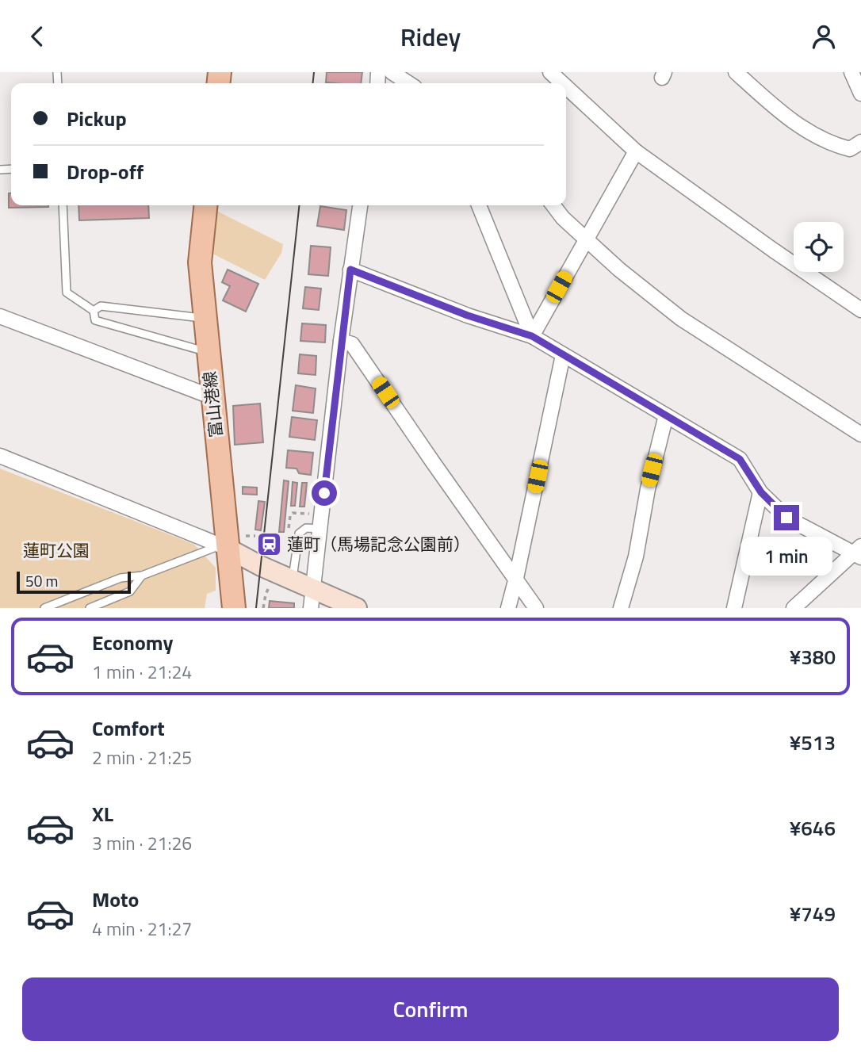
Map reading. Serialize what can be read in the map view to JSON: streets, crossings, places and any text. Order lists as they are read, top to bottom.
{
  "streets": {
    "main road": ["富山港線"]
  },
  "parks": ["蓮町公園"],
  "places": {
    "station": ["蓮町（馬場記念公園前）"]
  },
  "scale_bar": "50 m",
  "page": {
    "header": "Ridey",
    "banner": ["Pickup", "Drop-off"],
    "bubble": "1 min",
    "scale": "50 m",
    "list": [
      {
        "name": "Economy",
        "note": "1 min · 21:24",
        "value": "¥380"
      },
      {
        "name": "Comfort",
        "note": "2 min · 21:25",
        "value": "¥513"
      },
      {
        "name": "XL",
        "note": "3 min · 21:26",
        "value": "¥646"
      },
      {
        "name": "Moto",
        "note": "4 min · 21:27",
        "value": "¥749"
      }
    ],
    "buttons": "Confirm"
  }
}
